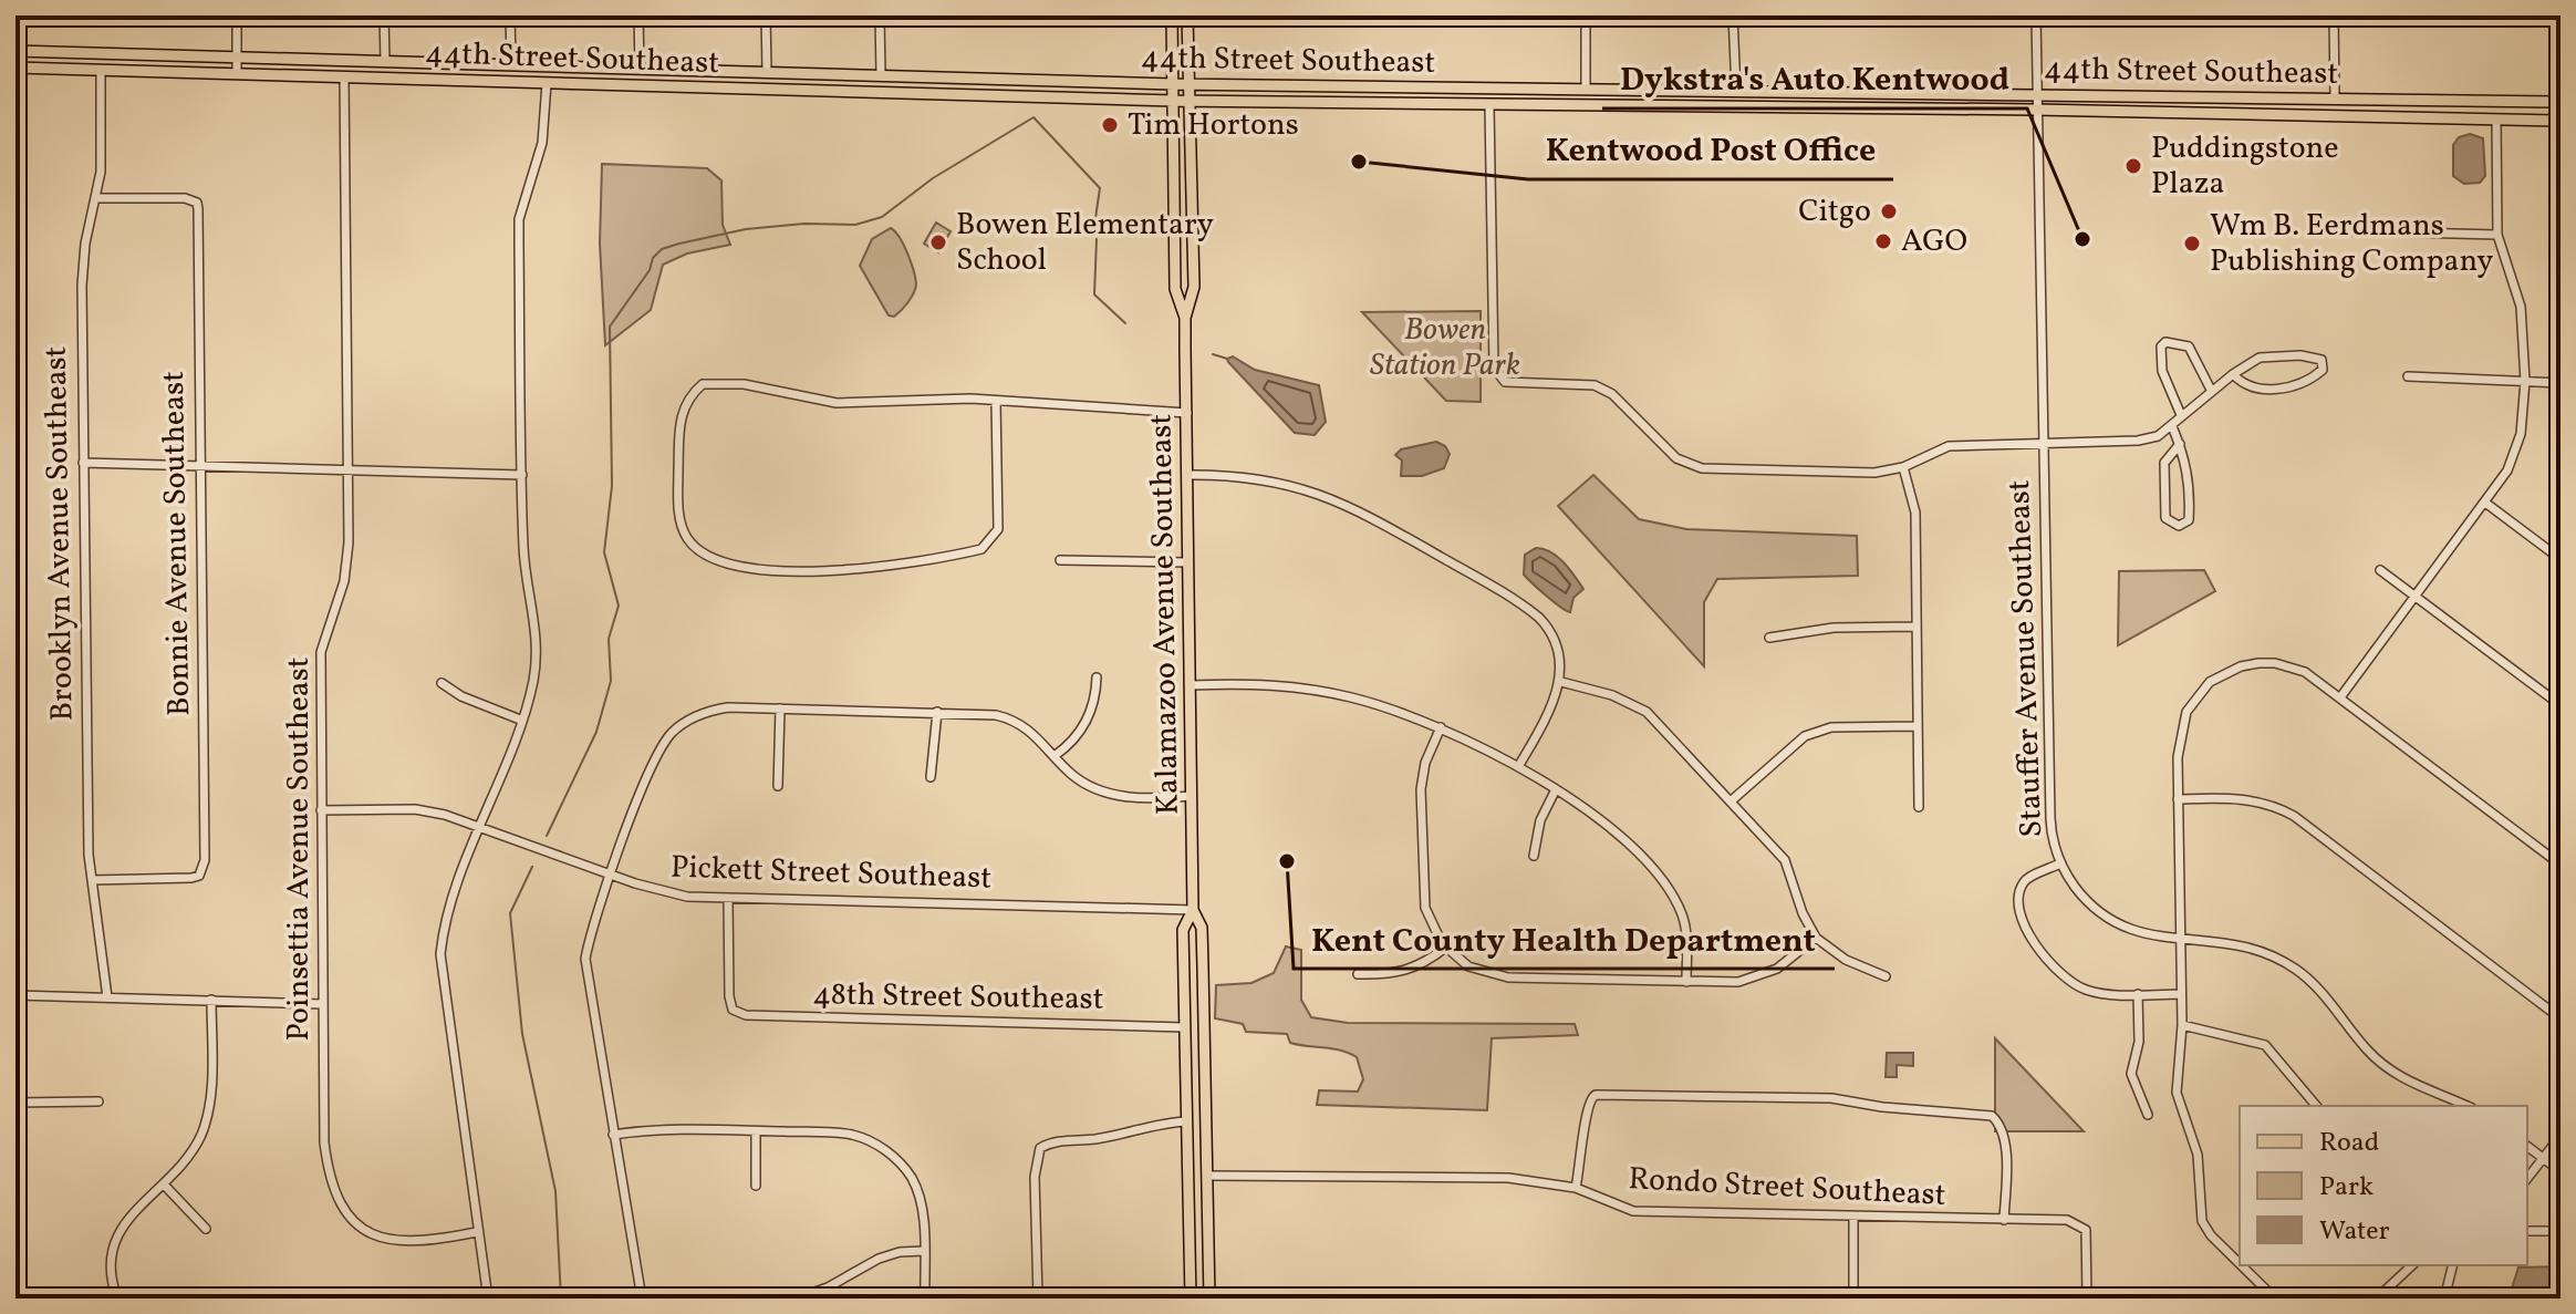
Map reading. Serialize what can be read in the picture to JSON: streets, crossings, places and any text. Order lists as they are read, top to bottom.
{
  "streets": {
    "main road": ["44th Street Southeast", "Kalamazoo Avenue Southeast"],
    "street": [
      "Brooklyn Avenue Southeast",
      "Bonnie Avenue Southeast",
      "Stauffer Avenue Southeast",
      "Poinsettia Avenue Southeast",
      "Pickett Street Southeast",
      "48th Street Southeast",
      "Rondo Street Southeast"
    ]
  },
  "crossings": [
    ["44th Street Southeast", "Brooklyn Avenue Southeast"],
    ["44th Street Southeast", "Kalamazoo Avenue Southeast"],
    ["44th Street Southeast", "Stauffer Avenue Southeast"],
    ["44th Street Southeast", "Poinsettia Avenue Southeast"],
    ["Brooklyn Avenue Southeast", "Bonnie Avenue Southeast"],
    ["Kalamazoo Avenue Southeast", "Pickett Street Southeast"],
    ["Kalamazoo Avenue Southeast", "48th Street Southeast"],
    ["Kalamazoo Avenue Southeast", "Rondo Street Southeast"],
    ["Poinsettia Avenue Southeast", "Pickett Street Southeast"],
    ["Pickett Street Southeast", "48th Street Southeast"]
  ],
  "parks": ["Bowen Station Park"],
  "places": [
    "Tim Hortons",
    "Kentwood Post Office",
    "Puddingstone Plaza",
    "Citgo",
    "Dykstra's Auto Kentwood",
    "AGO",
    "Bowen Elementary School",
    "Wm B. Eerdmans Publishing Company",
    "Kent County Health Department"
  ],
  "legend": ["Road", "Park", "Water"]
}
